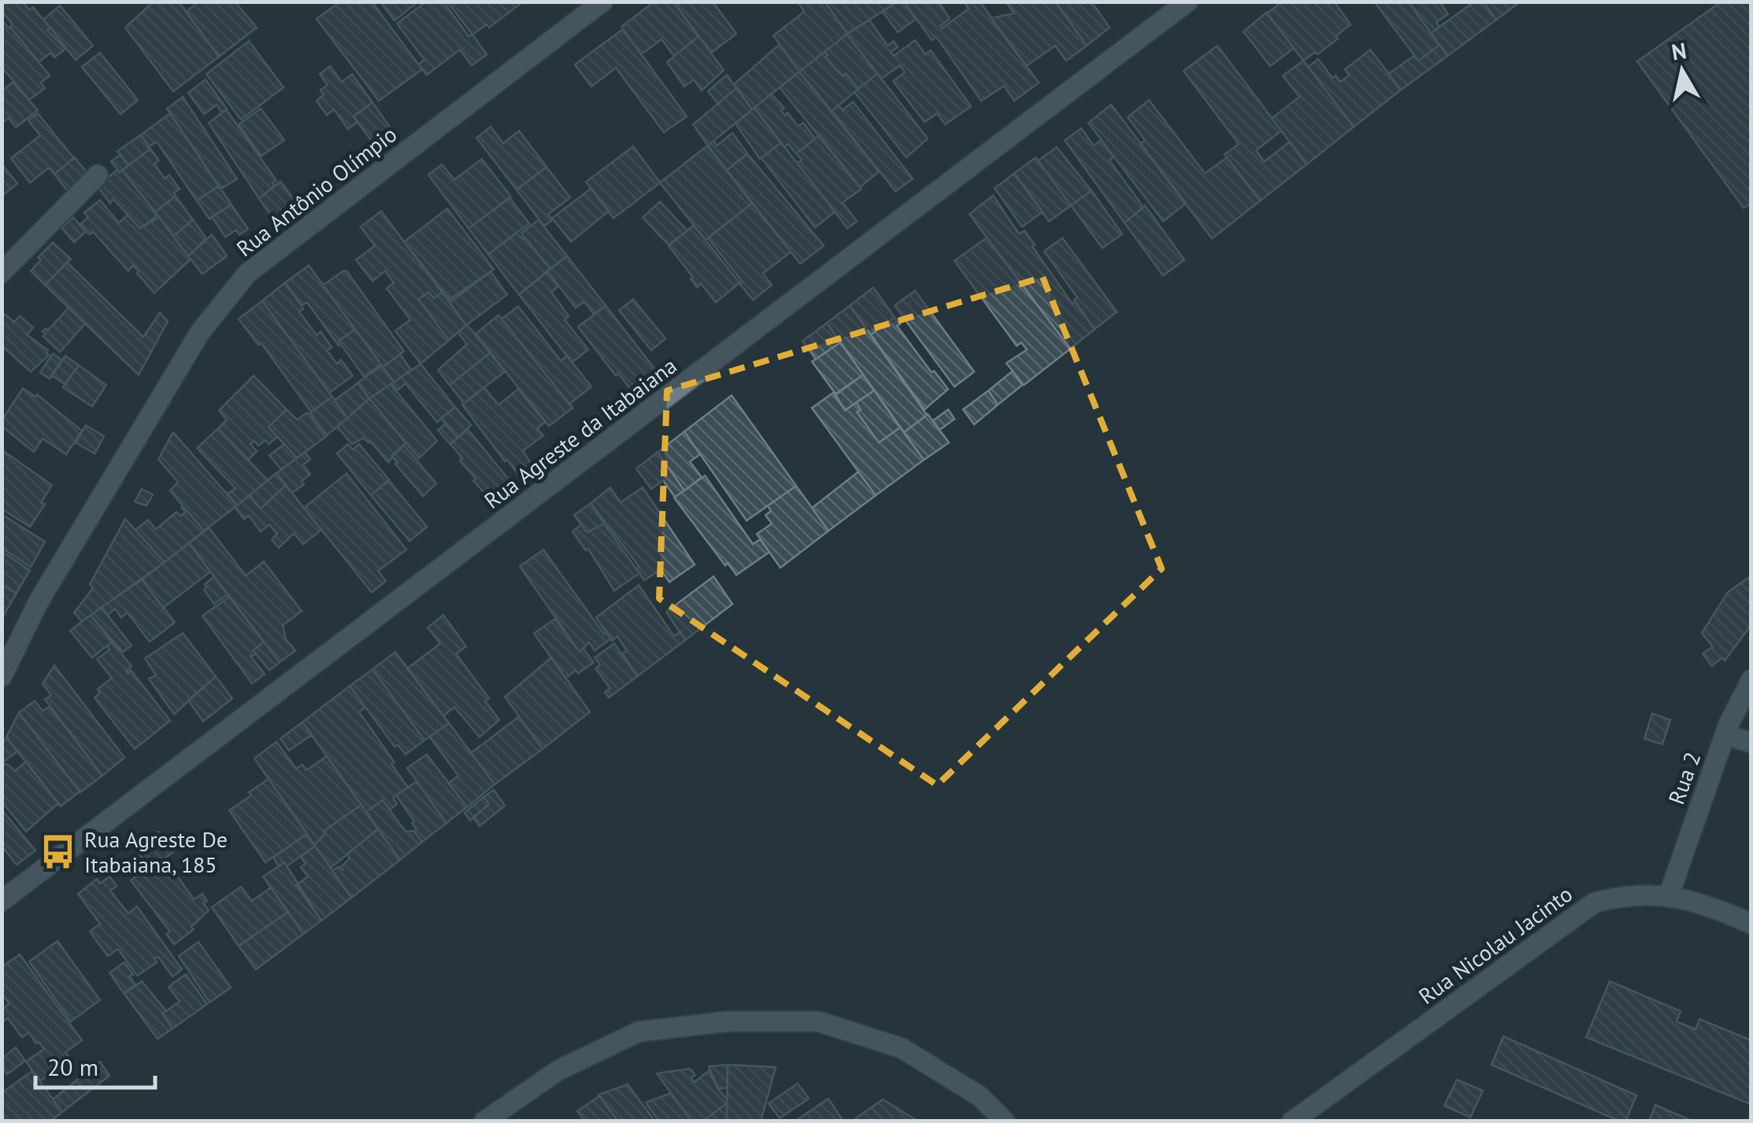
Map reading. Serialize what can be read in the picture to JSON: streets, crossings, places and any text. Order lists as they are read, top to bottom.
{
  "streets": {
    "street": [
      "Rua Antônio Olímpio",
      "Rua Agreste da Itabaiana",
      "Rua 2",
      "Rua Nicolau Jacinto"
    ]
  },
  "crossings": [
    ["Rua 2", "Rua Nicolau Jacinto"]
  ],
  "places": {
    "bus stop": ["Rua Agreste De Itabaiana, 185"]
  },
  "scale_bar": "20 m",
  "north": "top"
}
